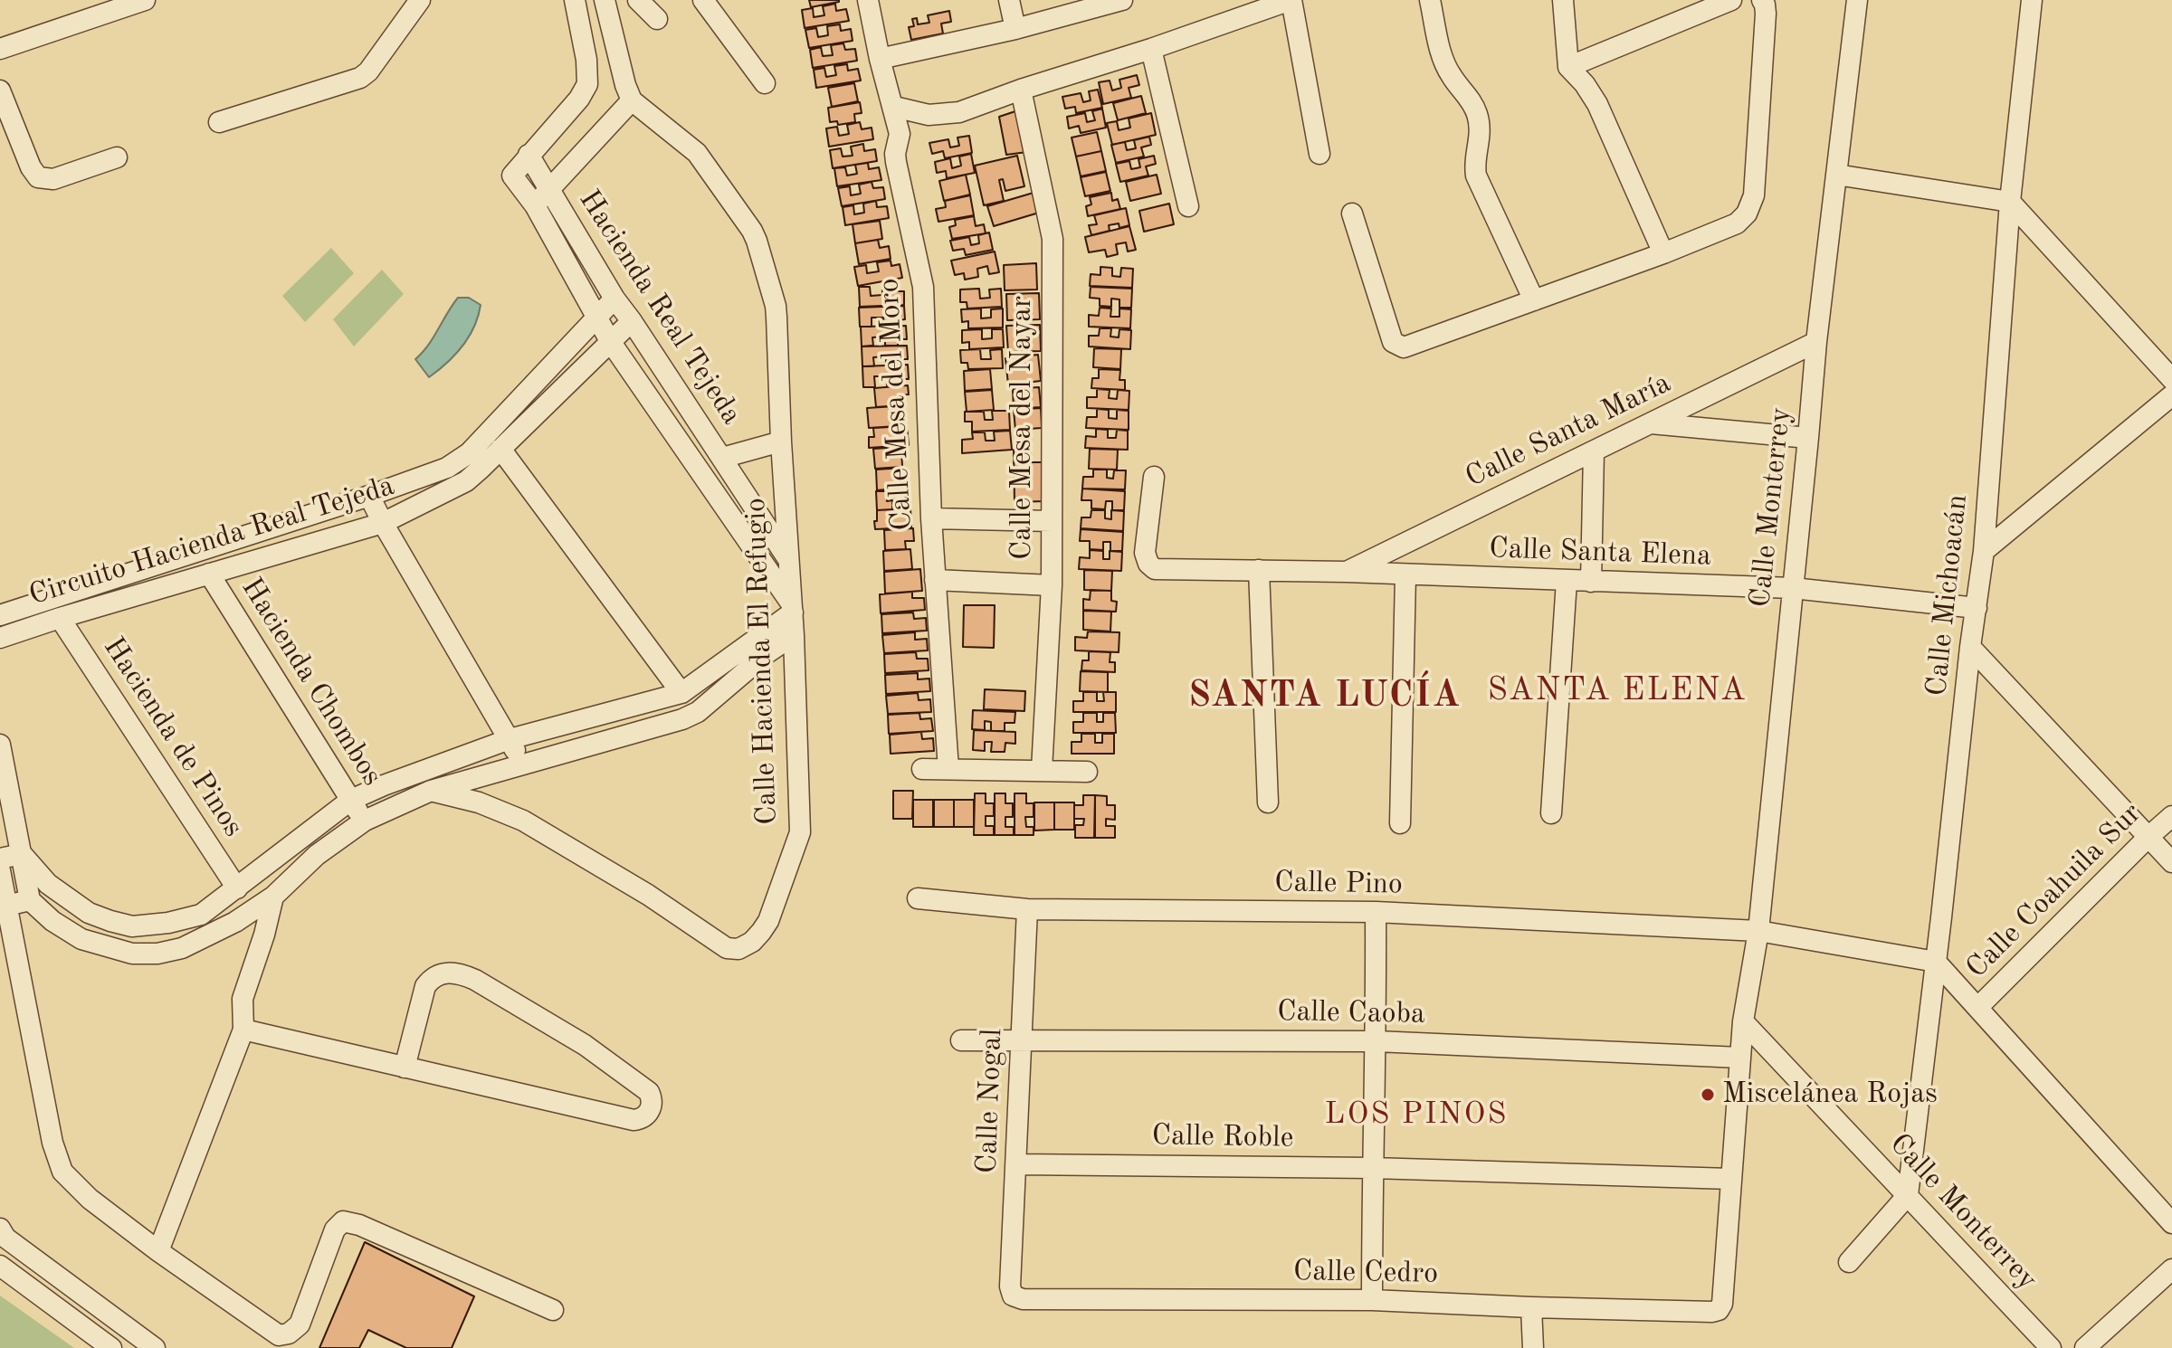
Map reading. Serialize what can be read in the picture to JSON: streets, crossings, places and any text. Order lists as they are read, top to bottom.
{
  "streets": {
    "street": [
      "Hacienda Real Tejeda",
      "Calle Mesa del Moro",
      "Calle Mesa del Nayar",
      "Calle Santa María",
      "Calle Monterrey",
      "Circuito Hacienda Real Tejeda",
      "Calle Santa Elena",
      "Calle Michoacán",
      "Calle Hacienda El Refugio",
      "Hacienda Chombos",
      "Hacienda de Pinos",
      "Calle Pino",
      "Calle Coahuila Sur",
      "Calle Caoba",
      "Calle Nogal",
      "Calle Roble",
      "Calle Cedro"
    ]
  },
  "crossings": [
    ["Hacienda Real Tejeda", "Circuito Hacienda Real Tejeda"],
    ["Hacienda Real Tejeda", "Calle Hacienda El Refugio"],
    ["Calle Santa María", "Calle Monterrey"],
    ["Calle Santa María", "Calle Santa Elena"],
    ["Calle Monterrey", "Calle Santa Elena"],
    ["Calle Monterrey", "Calle Michoacán"],
    ["Calle Monterrey", "Calle Pino"],
    ["Calle Monterrey", "Calle Caoba"],
    ["Calle Monterrey", "Calle Roble"],
    ["Calle Monterrey", "Calle Cedro"],
    ["Circuito Hacienda Real Tejeda", "Hacienda Chombos"],
    ["Circuito Hacienda Real Tejeda", "Hacienda de Pinos"],
    ["Calle Santa Elena", "Calle Michoacán"],
    ["Calle Michoacán", "Calle Pino"],
    ["Calle Pino", "Calle Nogal"],
    ["Calle Caoba", "Calle Nogal"],
    ["Calle Nogal", "Calle Roble"],
    ["Calle Nogal", "Calle Cedro"]
  ],
  "districts": ["SANTA ELENA", "SANTA LUCÍA", "LOS PINOS"],
  "places": ["Miscelánea Rojas"]
}
